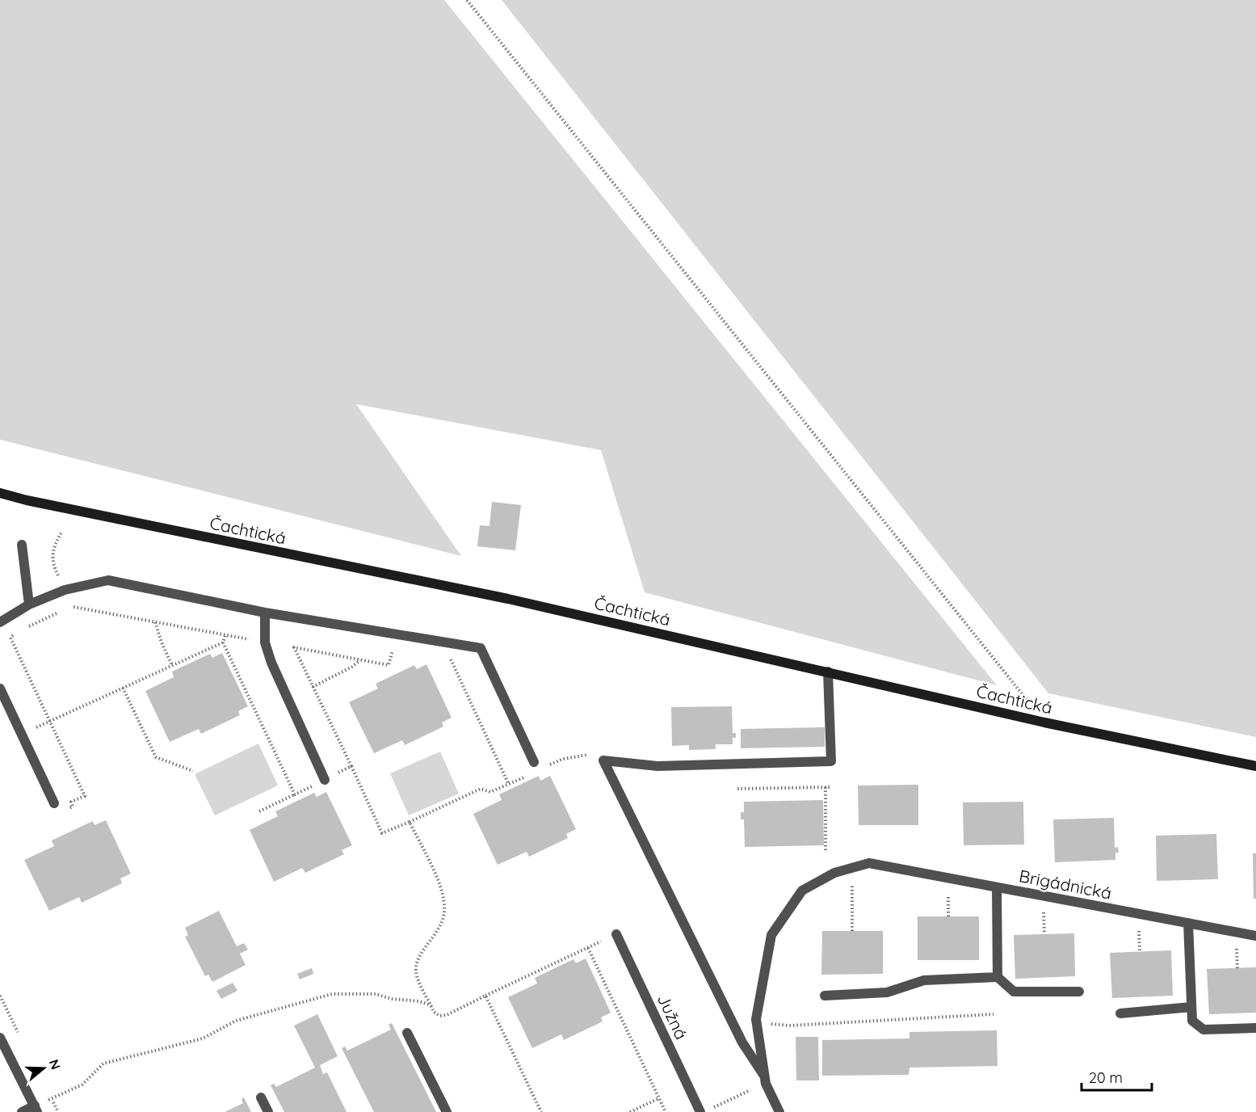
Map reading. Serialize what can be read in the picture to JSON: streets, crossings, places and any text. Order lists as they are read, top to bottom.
{
  "streets": {
    "main road": ["Čachtická"],
    "street": ["Brigádnická", "Južná"]
  },
  "scale_bar": "20 m",
  "north": "right"
}
